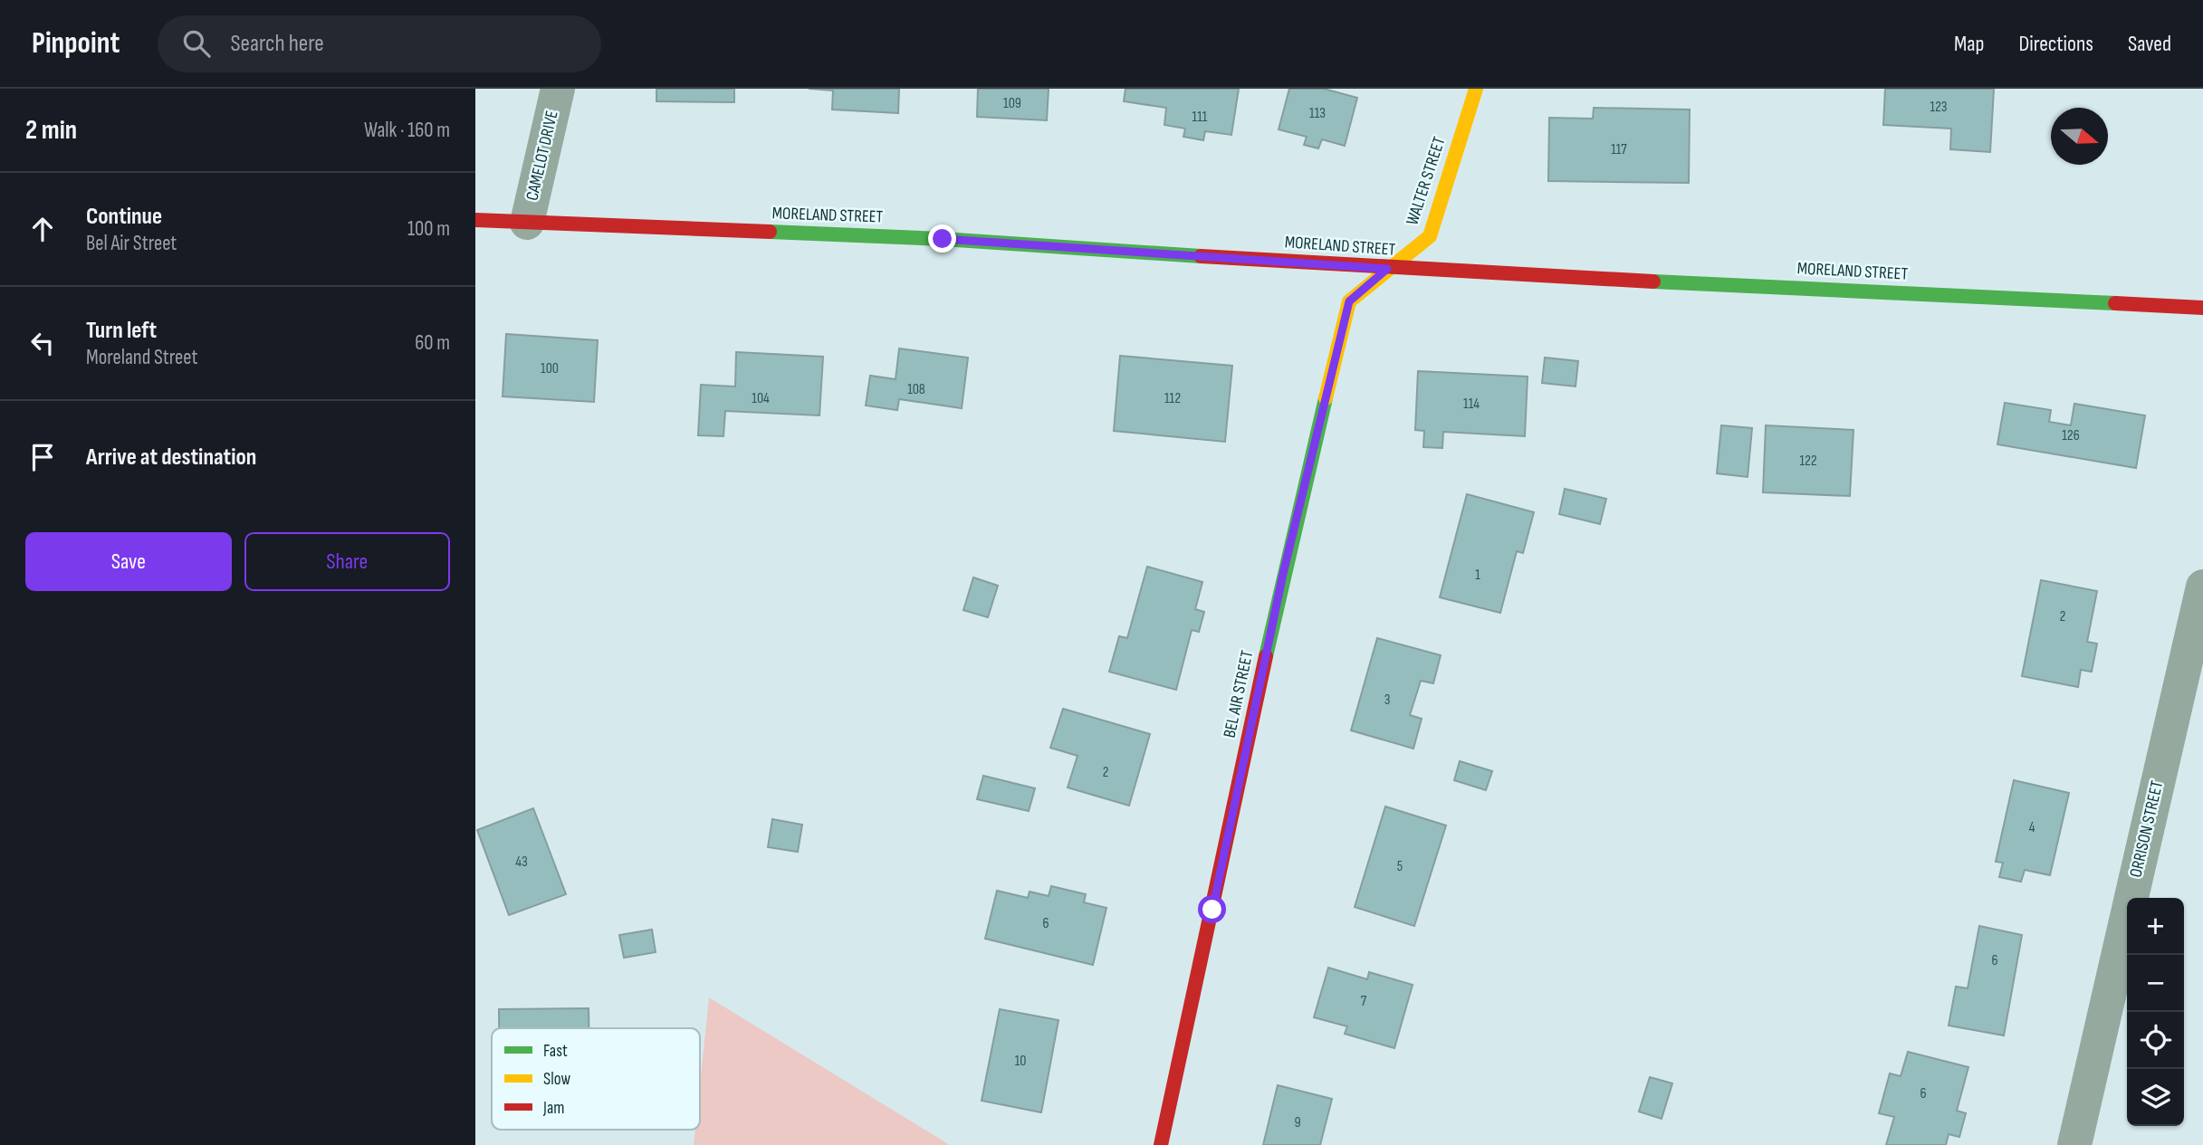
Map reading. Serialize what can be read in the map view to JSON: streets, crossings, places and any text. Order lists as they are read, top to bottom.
{
  "streets": {
    "street": [
      "CAMELOT DRIVE",
      "WALTER STREET",
      "MORELAND STREET",
      "BEL AIR STREET",
      "ORRISON STREET"
    ]
  },
  "crossings": [
    ["CAMELOT DRIVE", "MORELAND STREET"],
    ["WALTER STREET", "MORELAND STREET"],
    ["WALTER STREET", "BEL AIR STREET"],
    ["MORELAND STREET", "BEL AIR STREET"]
  ],
  "house_numbers": [
    "109",
    "123",
    "113",
    "111",
    "117",
    "100",
    "108",
    "104",
    "112",
    "114",
    "126",
    "122",
    "1",
    "2",
    "3",
    "2",
    "4",
    "43",
    "5",
    "6",
    "6",
    "7",
    "10",
    "6",
    "9"
  ],
  "legend": ["Fast", "Slow", "Jam"],
  "north": "right",
  "page": {
    "header": "Pinpoint",
    "search": "Search here",
    "nav": ["Map", "Directions", "Saved"],
    "heading": ["2 min", "Walk · 160 m"],
    "list": [
      ["Continue", "Bel Air Street", "100 m"],
      ["Turn left", "Moreland Street", "60 m"],
      "Arrive at destination"
    ],
    "buttons": ["Save", "Share"],
    "map_buttons": ["+", "−"]
  }
}
